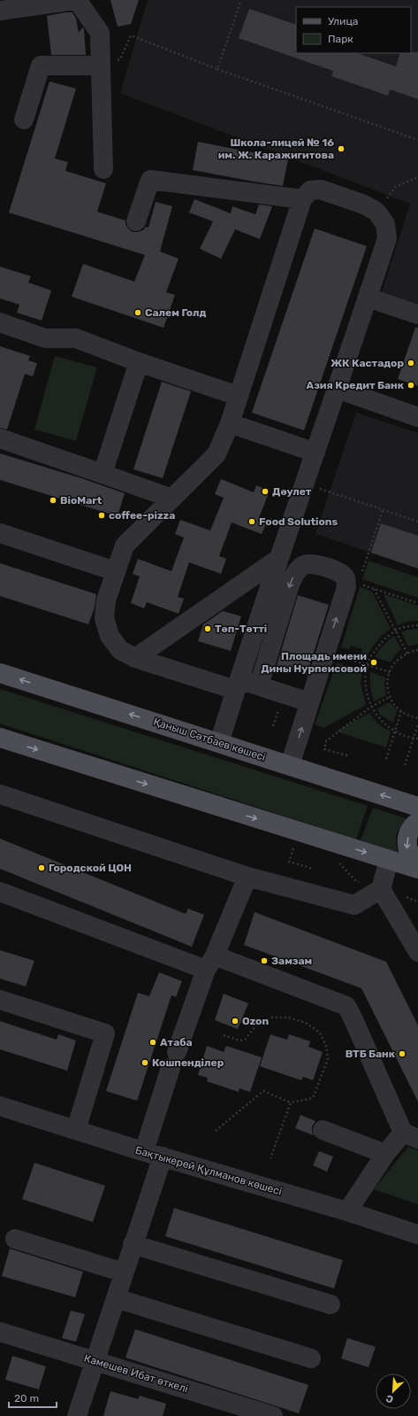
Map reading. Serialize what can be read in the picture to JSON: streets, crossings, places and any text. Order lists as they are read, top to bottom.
{
  "streets": {
    "main road": ["Қаныш Сәтбаев көшесі"],
    "street": ["Бақтыкерей Құлманов көшесі", "Камешев Ибат өткелі"]
  },
  "places": [
    "Школа-лицей № 16 им. Ж. Каражигитова",
    "Салем Голд",
    "ЖК Кастадор",
    "Азия Кредит Банк",
    "Дәулет",
    "BioMart",
    "coffee-pizza",
    "Food Solutions",
    "Тәп-Тәтті",
    "Площадь имени Дины Нурпеисовой",
    "Городской ЦОН",
    "Замзам",
    "Ozon",
    "Атаба",
    "ВТБ Банк",
    "Кошпенділер"
  ],
  "legend": ["Улица", "Парк"],
  "scale_bar": "20 m",
  "north": "bottom left"
}
